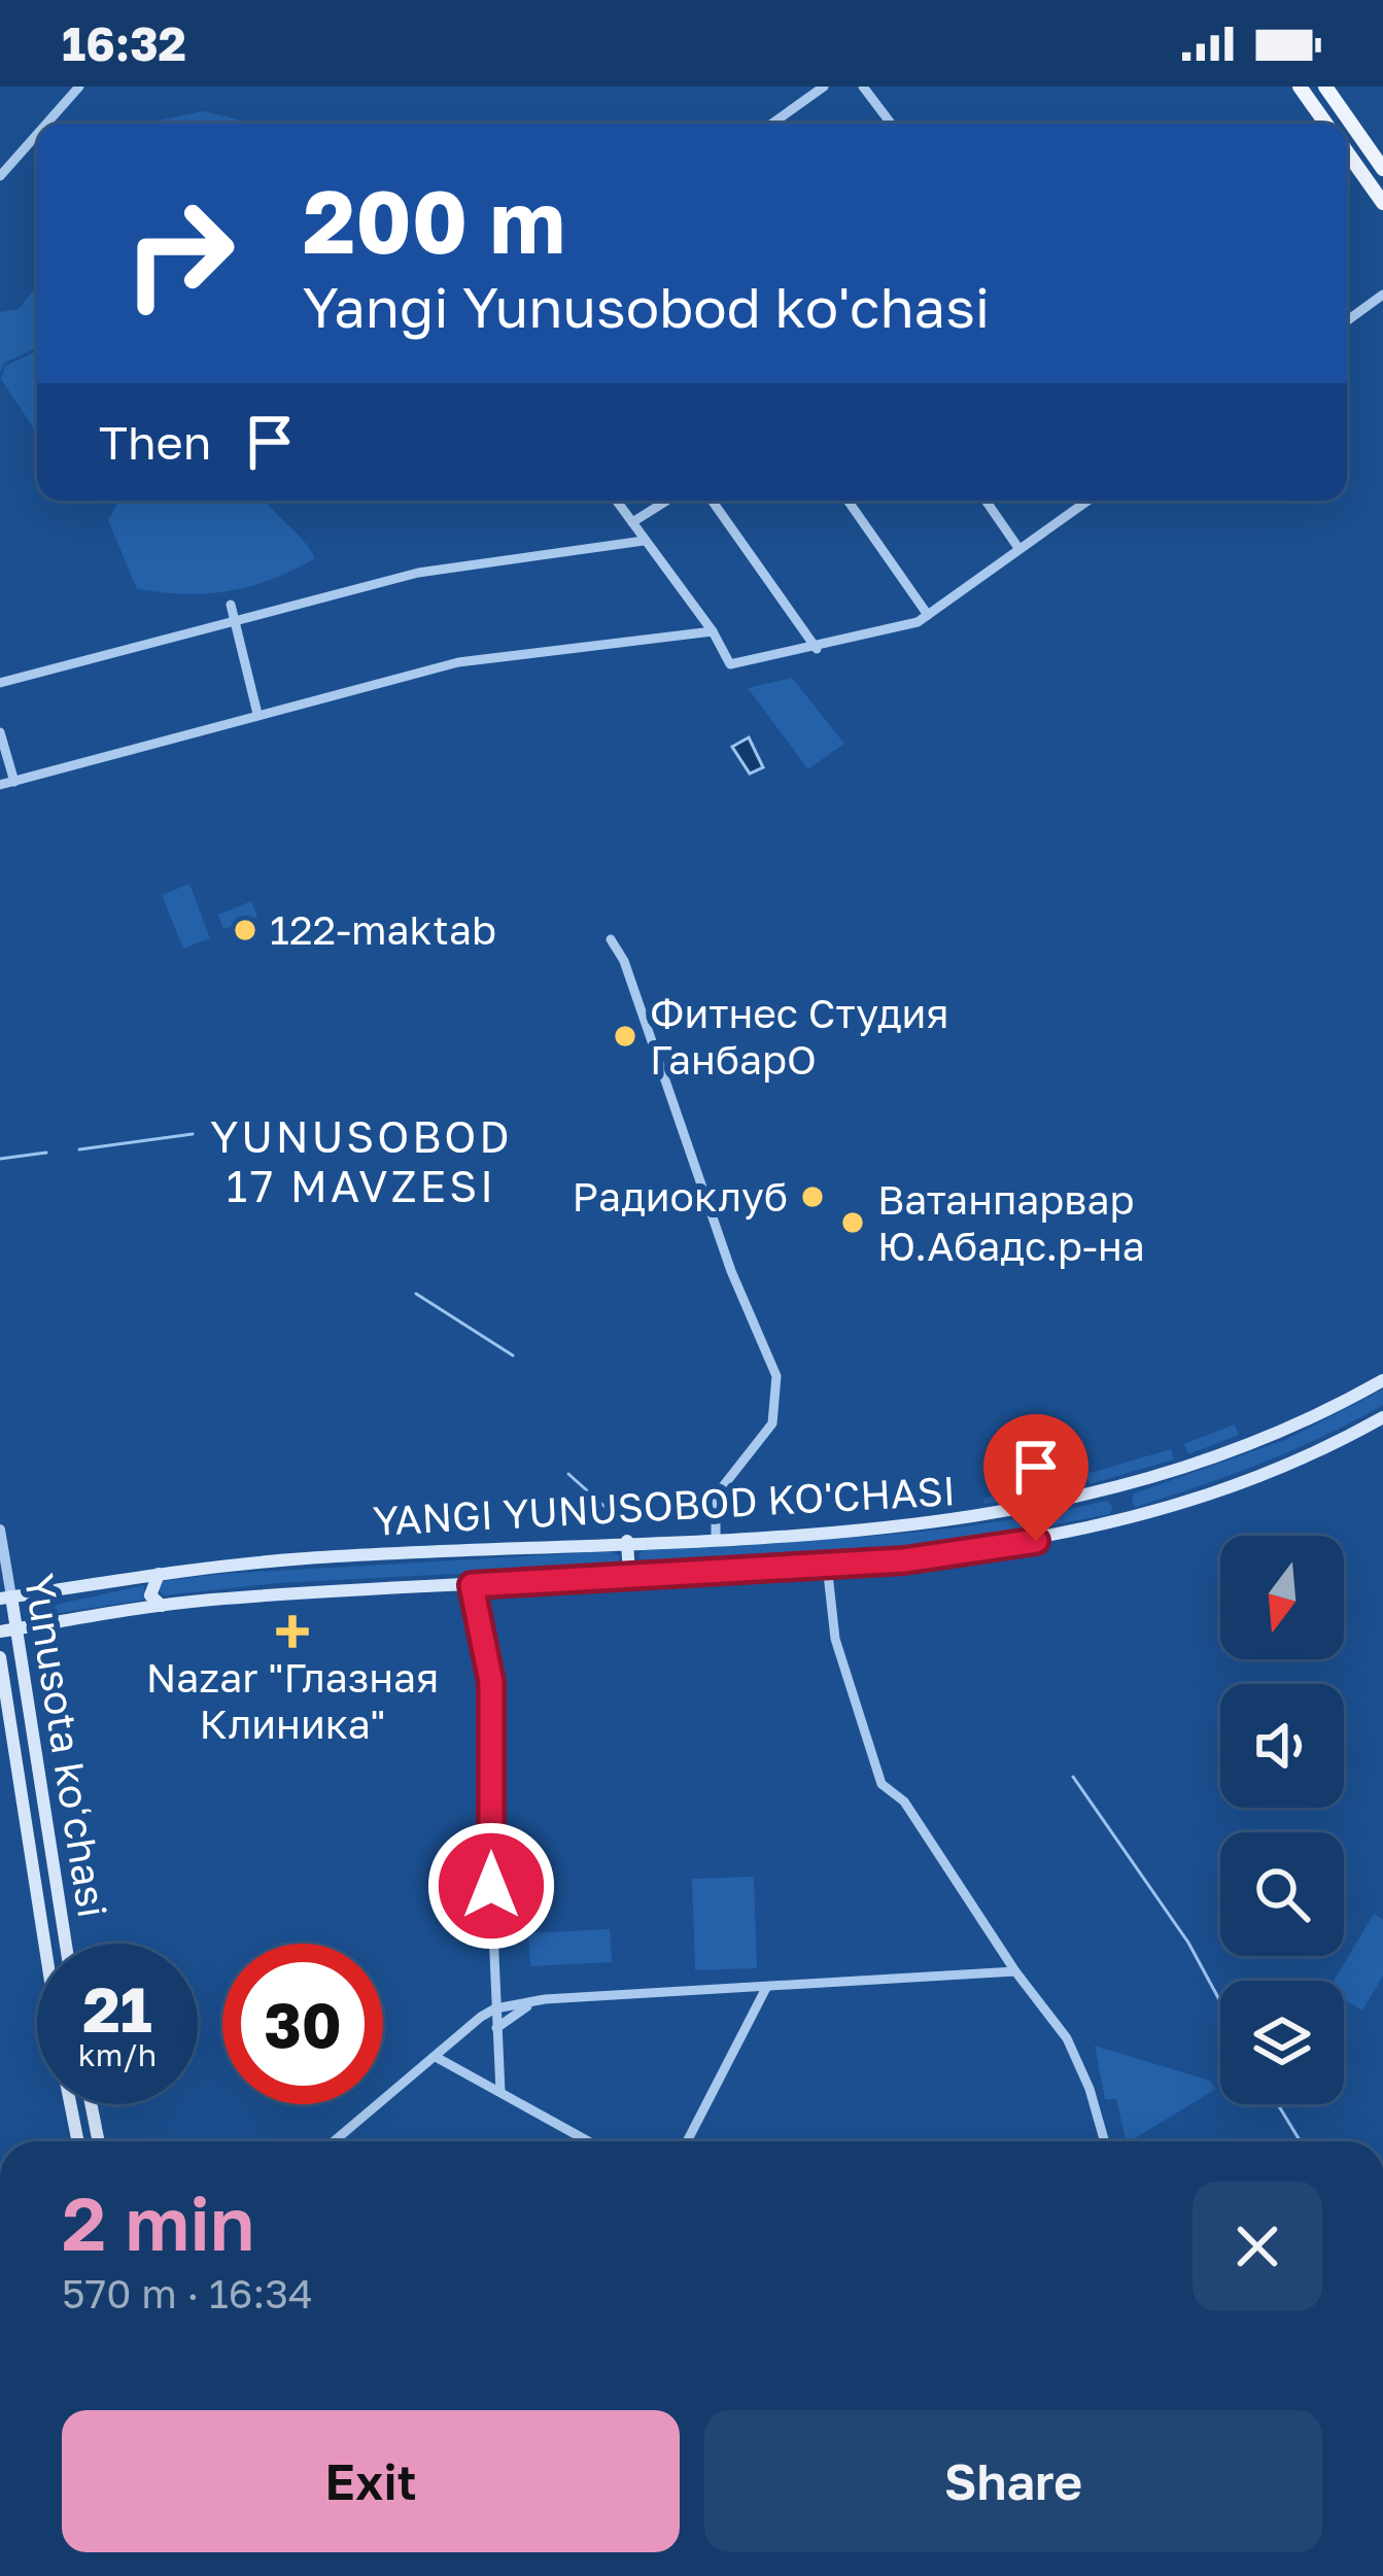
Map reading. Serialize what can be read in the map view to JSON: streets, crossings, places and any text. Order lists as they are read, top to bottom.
{
  "streets": {
    "main road": ["YANGI YUNUSOBOD KO'CHASI", "Yunusota koʻchasi"]
  },
  "crossings": [
    ["YANGI YUNUSOBOD KO'CHASI", "Yunusota koʻchasi"]
  ],
  "districts": ["YUNUSOBOD 17 MAVZESI"],
  "places": {
    "other": [
      "122-maktab",
      "Фитнес Студия ГанбарО",
      "Радиоклуб",
      "Ватанпарвар Ю.Абадс.р-на"
    ],
    "health": ["Nazar \"Глазная Клиника\""]
  },
  "north": "bottom",
  "page": {
    "status": "16:32",
    "turn": ["200 m", "Yangi Yunusobod ko'chasi"],
    "then": "Then",
    "speed": "21 km/h",
    "limit": "30",
    "heading": ["2 min", "570 m · 16:34"],
    "buttons": ["Exit", "Share"]
  }
}
